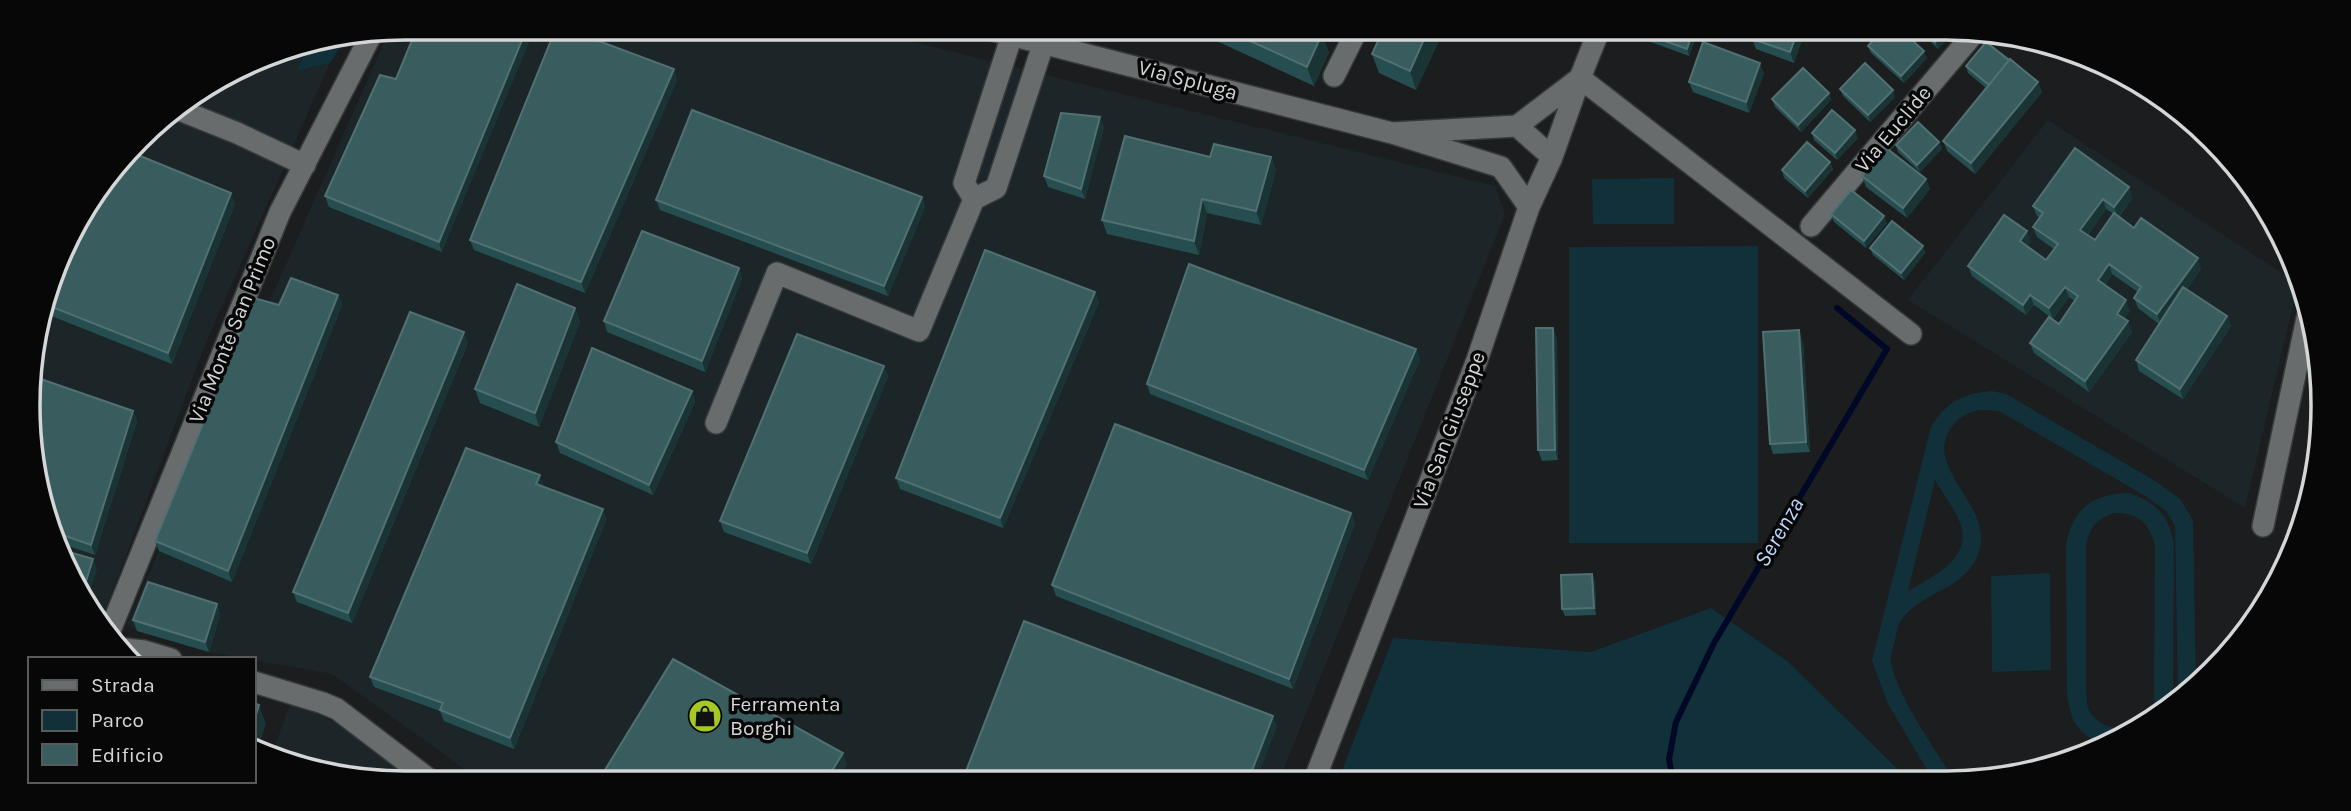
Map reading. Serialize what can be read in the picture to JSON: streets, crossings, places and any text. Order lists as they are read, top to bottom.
{
  "streets": {
    "street": [
      "Via Spluga",
      "Via Euclide",
      "Via Monte San Primo",
      "Via San Giuseppe"
    ]
  },
  "crossings": [
    ["Via Spluga", "Via San Giuseppe"]
  ],
  "water": ["Serenza"],
  "places": {
    "shop": ["Ferramenta Borghi"]
  },
  "legend": ["Strada", "Parco", "Edificio"]
}
